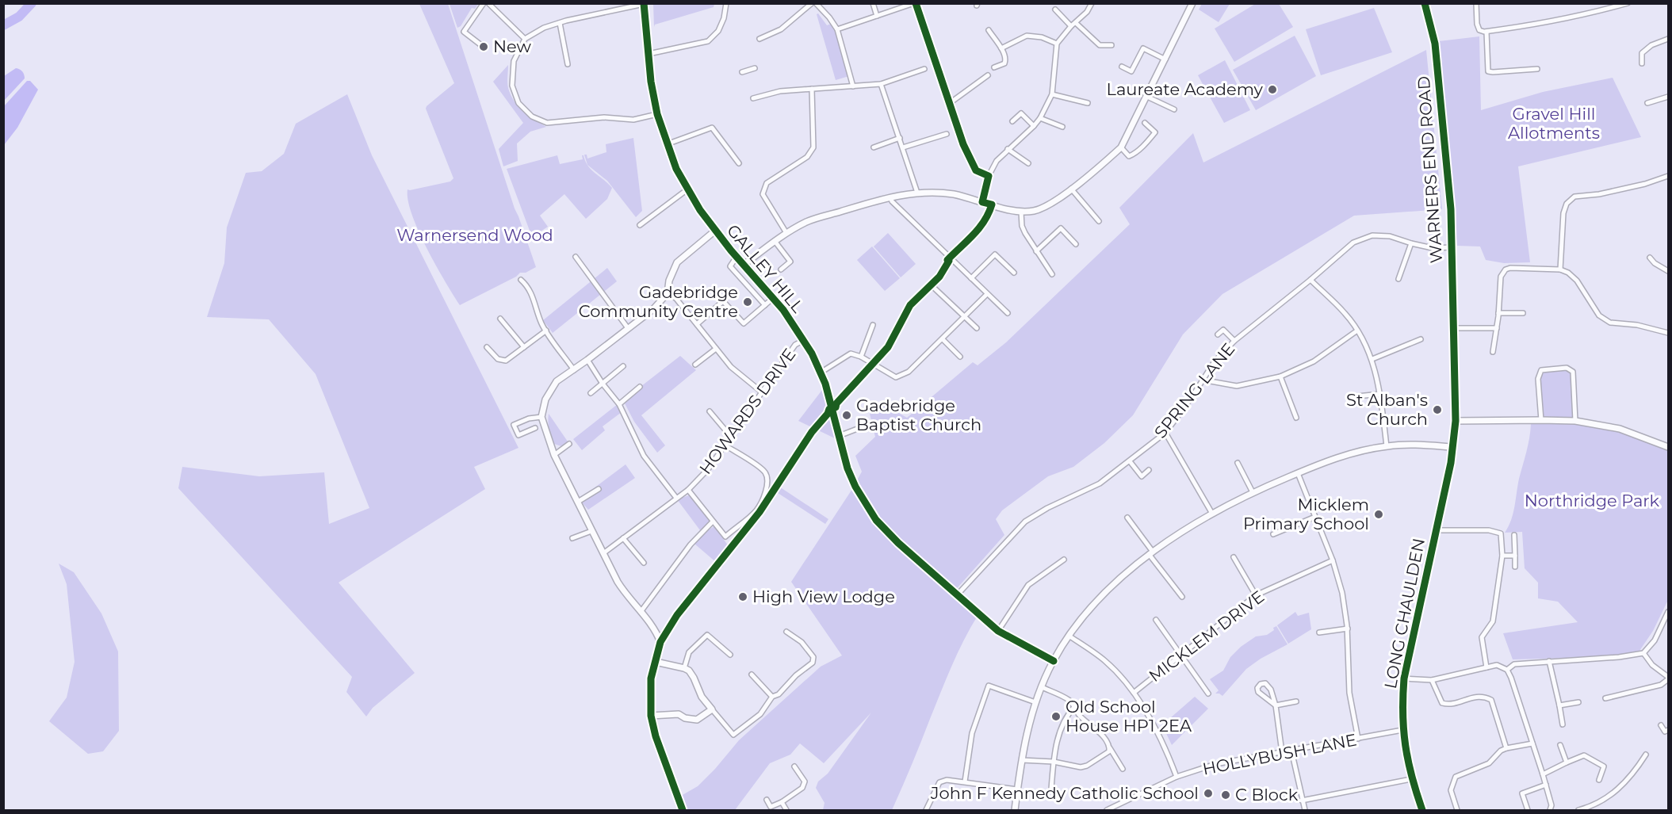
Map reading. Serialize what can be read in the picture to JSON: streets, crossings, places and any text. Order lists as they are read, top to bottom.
{
  "streets": {
    "street": [
      "WARNERS END ROAD",
      "GALLEY HILL",
      "SPRING LANE",
      "HOWARDS DRIVE",
      "LONG CHAULDEN",
      "MICKLEM DRIVE",
      "HOLLYBUSH LANE"
    ]
  },
  "crossings": [
    ["WARNERS END ROAD", "SPRING LANE"],
    ["WARNERS END ROAD", "LONG CHAULDEN"],
    ["GALLEY HILL", "SPRING LANE"],
    ["GALLEY HILL", "HOWARDS DRIVE"],
    ["LONG CHAULDEN", "HOLLYBUSH LANE"]
  ],
  "parks": ["Gravel Hill Allotments", "Warnersend Wood", "Northridge Park"],
  "places": [
    "New",
    "Laureate Academy",
    "Gadebridge Community Centre",
    "St Alban's Church",
    "Gadebridge Baptist Church",
    "Micklem Primary School",
    "High View Lodge",
    "Old School House HP1 2EA",
    "John F Kennedy Catholic School",
    "C Block"
  ]
}
